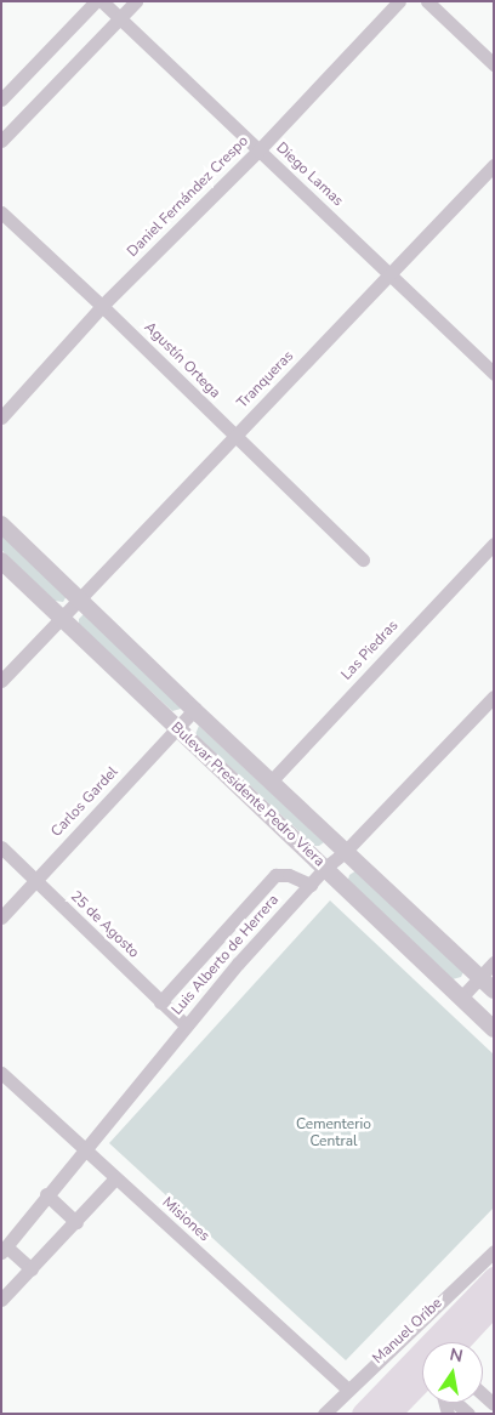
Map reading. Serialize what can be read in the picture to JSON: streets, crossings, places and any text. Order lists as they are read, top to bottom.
{
  "streets": {
    "highway": ["Manuel Oribe"],
    "street": [
      "Diego Lamas",
      "Daniel Fernández Crespo",
      "Agustín Ortega",
      "Tranqueras",
      "Las Piedras",
      "Bulevar Presidente Pedro Viera",
      "Carlos Gardel",
      "25 de Agosto",
      "Luis Alberto de Herrera",
      "Misiones"
    ]
  },
  "crossings": [
    ["Diego Lamas", "Daniel Fernández Crespo"],
    ["Diego Lamas", "Tranqueras"],
    ["Daniel Fernández Crespo", "Agustín Ortega"],
    ["Agustín Ortega", "Tranqueras"],
    ["Tranqueras", "Bulevar Presidente Pedro Viera"],
    ["Las Piedras", "Bulevar Presidente Pedro Viera"],
    ["Bulevar Presidente Pedro Viera", "Carlos Gardel"],
    ["Bulevar Presidente Pedro Viera", "Luis Alberto de Herrera"],
    ["Carlos Gardel", "25 de Agosto"],
    ["25 de Agosto", "Luis Alberto de Herrera"],
    ["Luis Alberto de Herrera", "Misiones"],
    ["Misiones", "Manuel Oribe"]
  ],
  "parks": ["Cementerio Central"],
  "north": "top"
}
